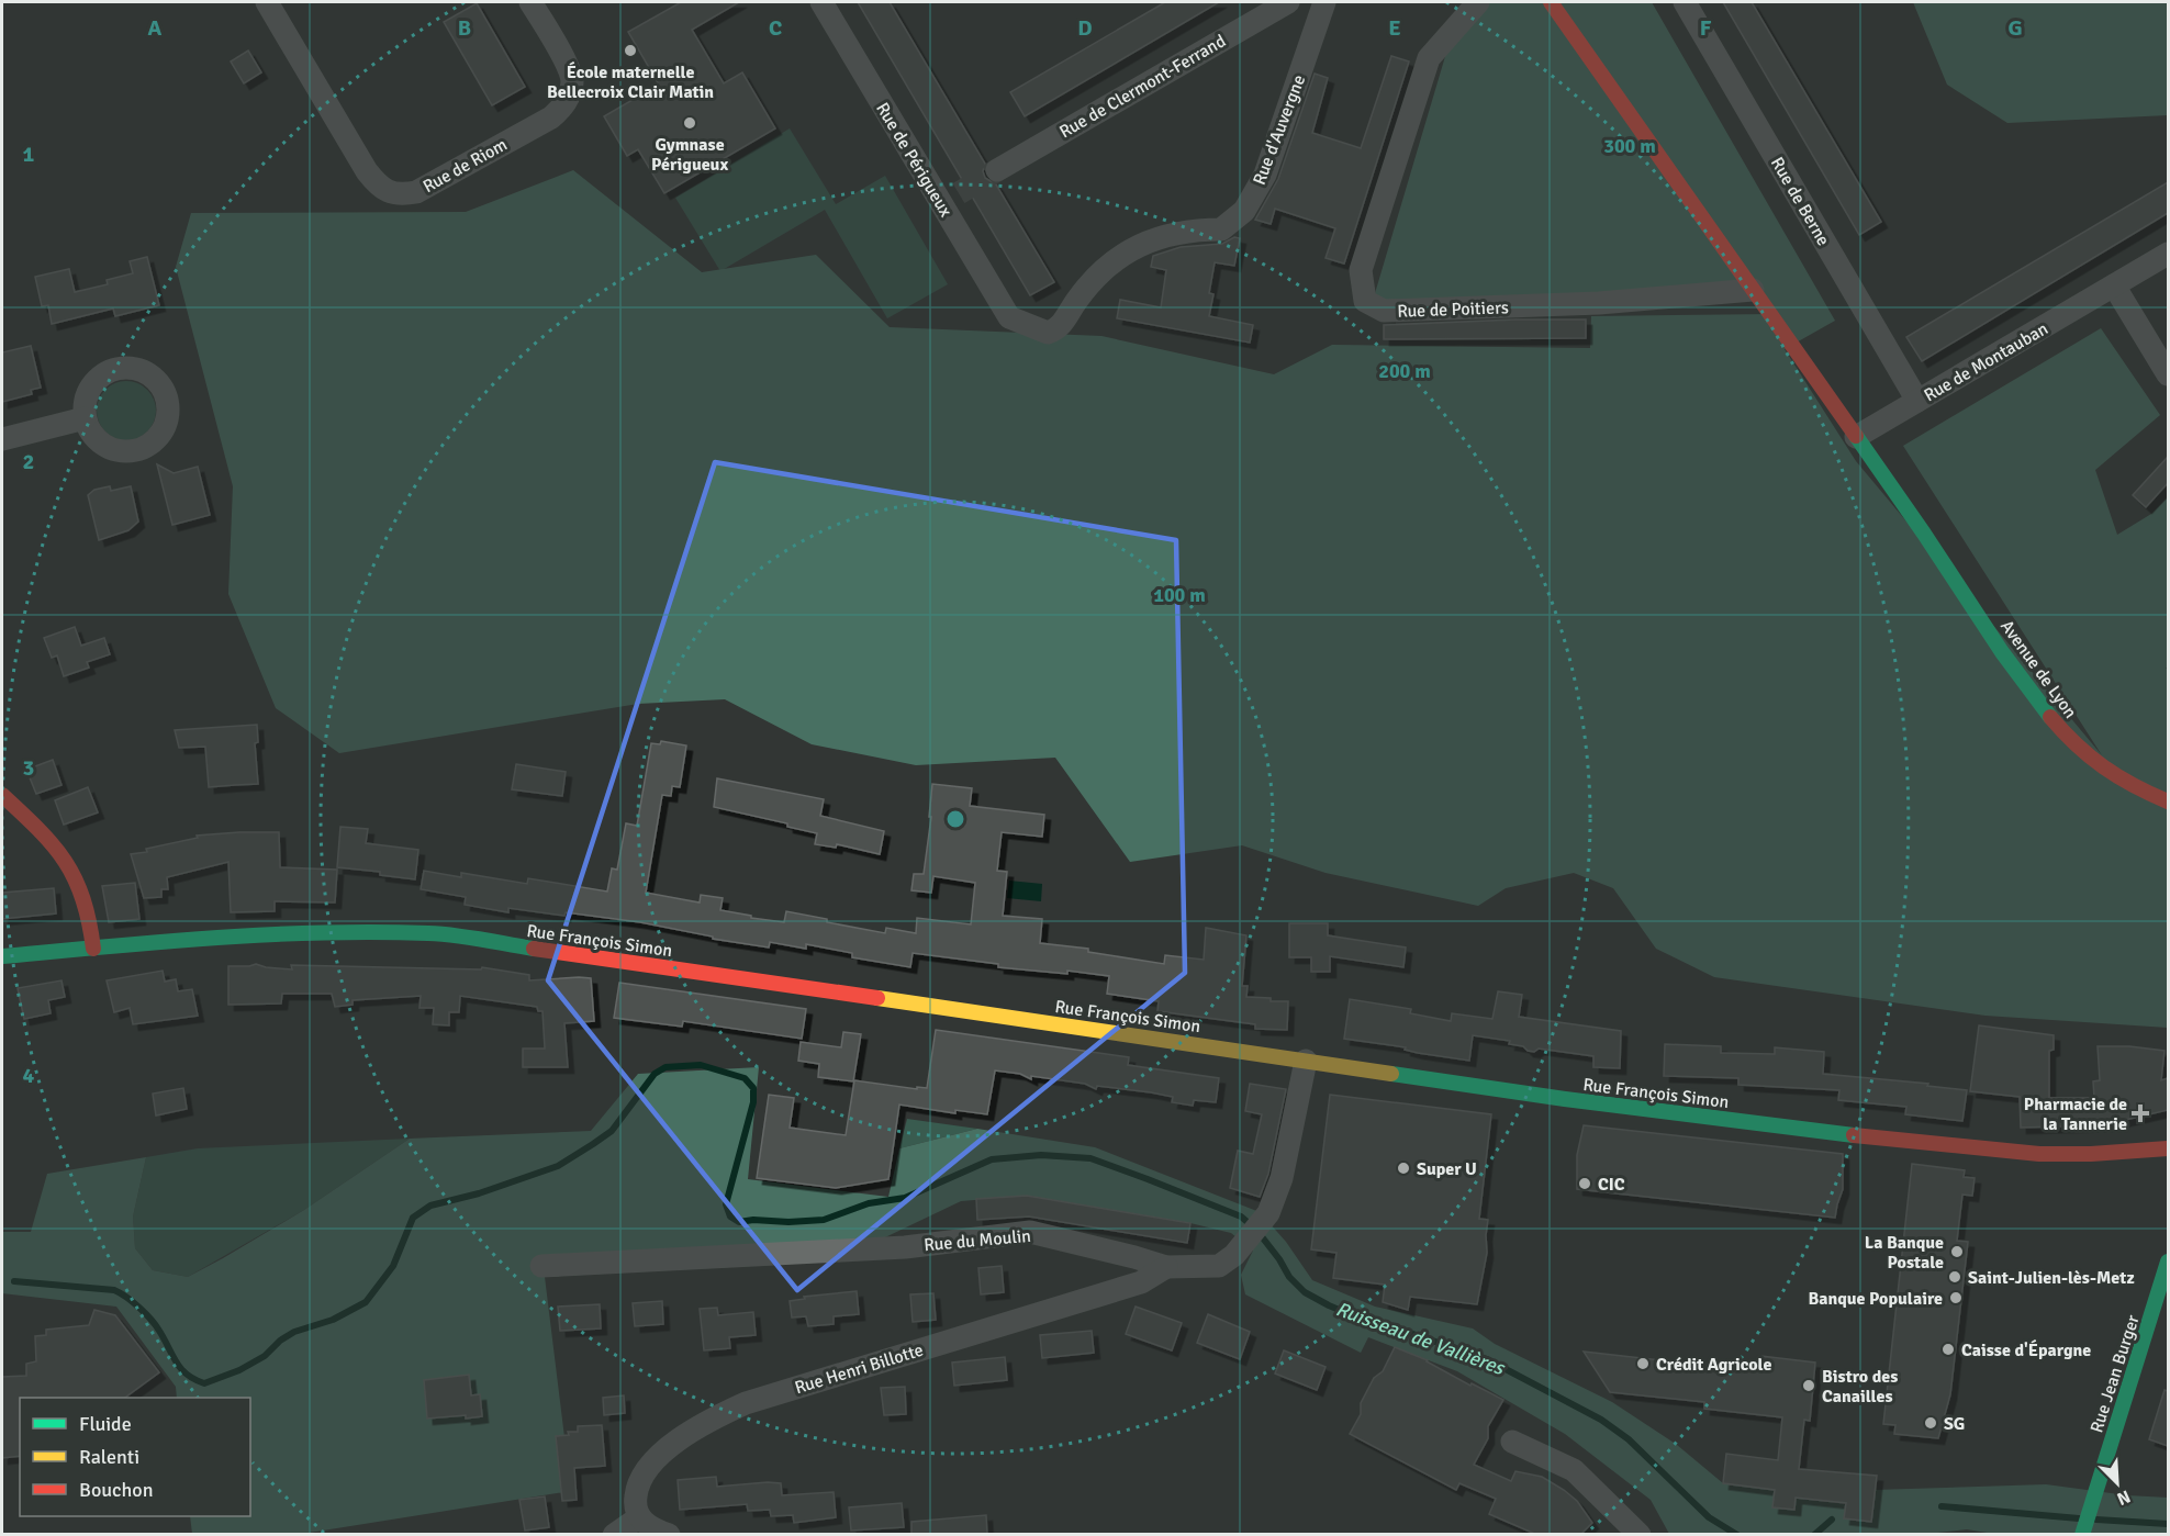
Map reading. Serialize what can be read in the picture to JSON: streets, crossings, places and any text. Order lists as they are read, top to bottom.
{
  "streets": {
    "main road": ["Avenue de Lyon", "Rue François Simon", "Rue Jean Burger"],
    "street": [
      "Rue de Clermont-Ferrand",
      "Rue d'Auvergne",
      "Rue de Périgueux",
      "Rue de Riom",
      "Rue de Berne",
      "Rue de Poitiers",
      "Rue de Montauban",
      "Rue du Moulin",
      "Rue Henri Billotte"
    ]
  },
  "crossings": [
    ["Rue d'Auvergne", "Rue de Périgueux"],
    ["Rue de Berne", "Rue de Montauban"],
    ["Rue de Poitiers", "Avenue de Lyon"],
    ["Rue de Montauban", "Avenue de Lyon"],
    ["Rue François Simon", "Rue du Moulin"],
    ["Rue du Moulin", "Rue Henri Billotte"]
  ],
  "water": ["Ruisseau de Vallières"],
  "places": {
    "other": [
      "École maternelle Bellecroix Clair Matin",
      "Gymnase Périgueux",
      "Super U",
      "CIC",
      "La Banque Postale",
      "Saint-Julien-lès-Metz",
      "Banque Populaire",
      "Caisse d'Épargne",
      "Crédit Agricole",
      "Bistro des Canailles",
      "SG"
    ],
    "health": ["Pharmacie de la Tannerie"]
  },
  "legend": ["Fluide", "Ralenti", "Bouchon"],
  "north": "bottom right",
  "grid": {
    "columns": [
      "A",
      "B",
      "C",
      "D",
      "E",
      "F",
      "G"
    ],
    "rows": [
      "1",
      "2",
      "3",
      "4"
    ]
  },
  "rings": ["300 m", "200 m", "100 m"]
}
